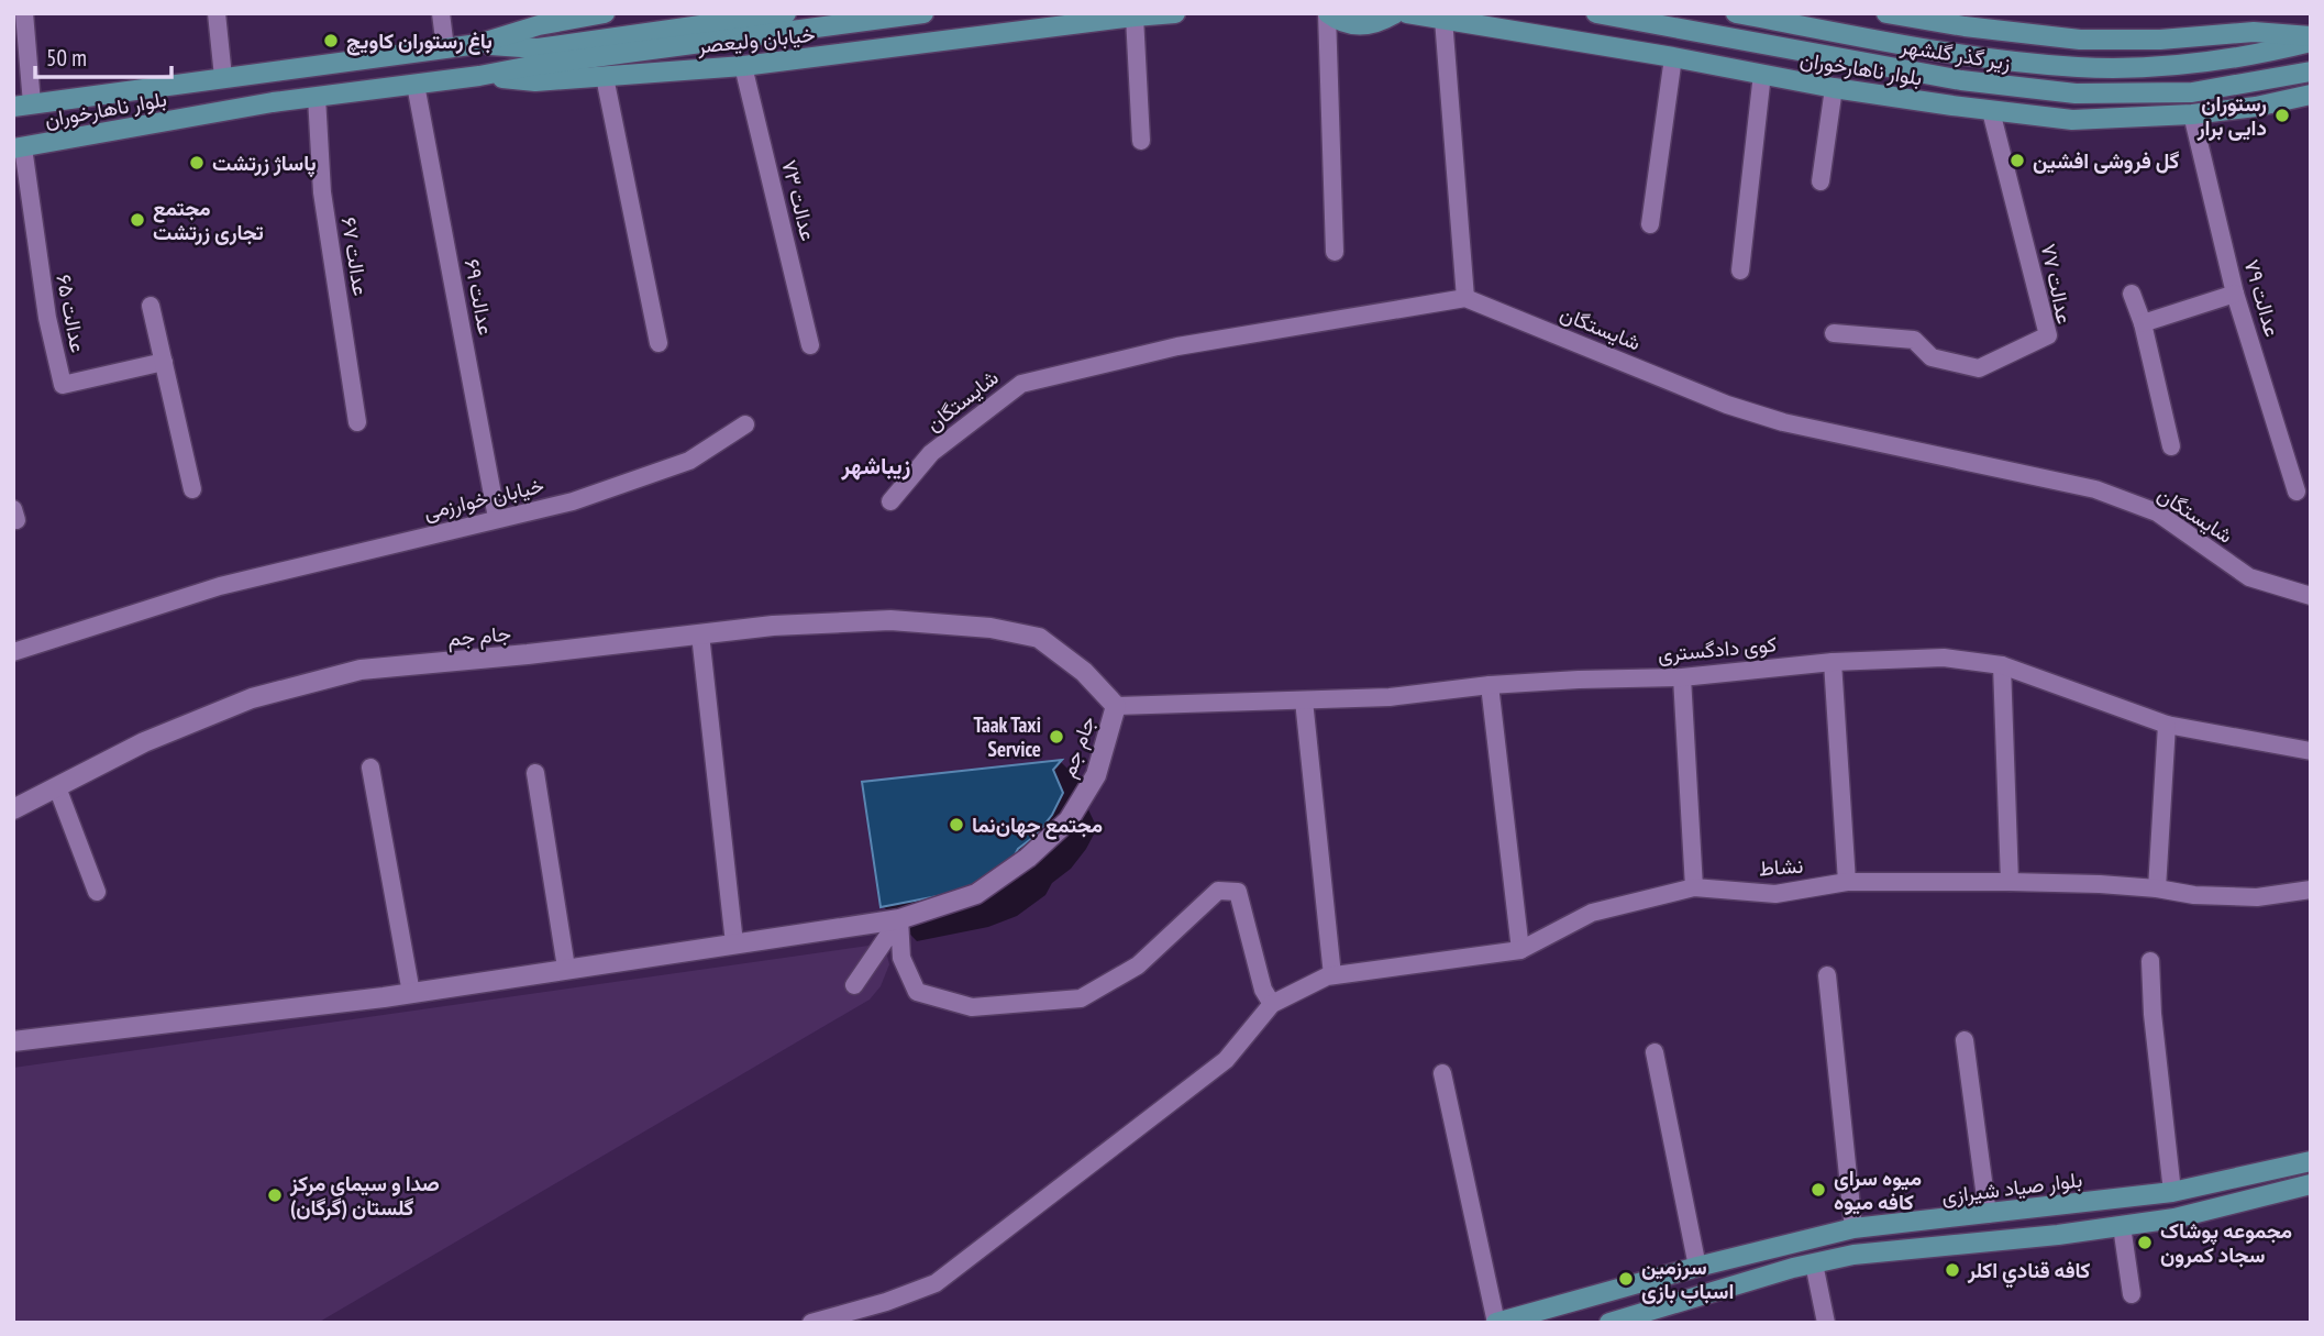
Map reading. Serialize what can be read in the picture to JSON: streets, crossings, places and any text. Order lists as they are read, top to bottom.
{
  "streets": {
    "main road": [
      "خیابان ولیعصر",
      "زیر گذر گلشهر",
      "بلوار ناهارخوران",
      "بلوار صیاد شیرازی"
    ],
    "street": [
      "عدالت ۷۳",
      "عدالت ۶۷",
      "عدالت ۷۷",
      "عدالت ۶۹",
      "عدالت ۷۹",
      "عدالت ۶۵",
      "شایستگان",
      "خیابان خوارزمی",
      "جام جم",
      "کوی دادگستری",
      "نشاط"
    ]
  },
  "crossings": [
    ["خیابان ولیعصر", "بلوار ناهارخوران"],
    ["خیابان ولیعصر", "عدالت ۷۳"],
    ["بلوار ناهارخوران", "عدالت ۶۷"],
    ["بلوار ناهارخوران", "عدالت ۷۷"],
    ["بلوار ناهارخوران", "عدالت ۶۹"],
    ["بلوار ناهارخوران", "عدالت ۷۹"],
    ["بلوار ناهارخوران", "عدالت ۶۵"],
    ["عدالت ۶۹", "خیابان خوارزمی"],
    ["جام جم", "کوی دادگستری"]
  ],
  "districts": ["زیباشهر"],
  "places": [
    "باغ رستوران کاویچ",
    "رستوران دایی برار",
    "گل فروشی افشین",
    "پاساژ زرتشت",
    "مجتمع تجاری زرتشت",
    "Taak Taxi Service",
    "مجتمع جهان‌نما",
    "میوه سرای کافه میوه",
    "صدا و سیمای مرکز گلستان (گرگان)",
    "مجموعه پوشاک سجاد کمرون",
    "كافه قنادي اكلر",
    "سرزمین اسباب بازی"
  ],
  "scale_bar": "50 m"
}
